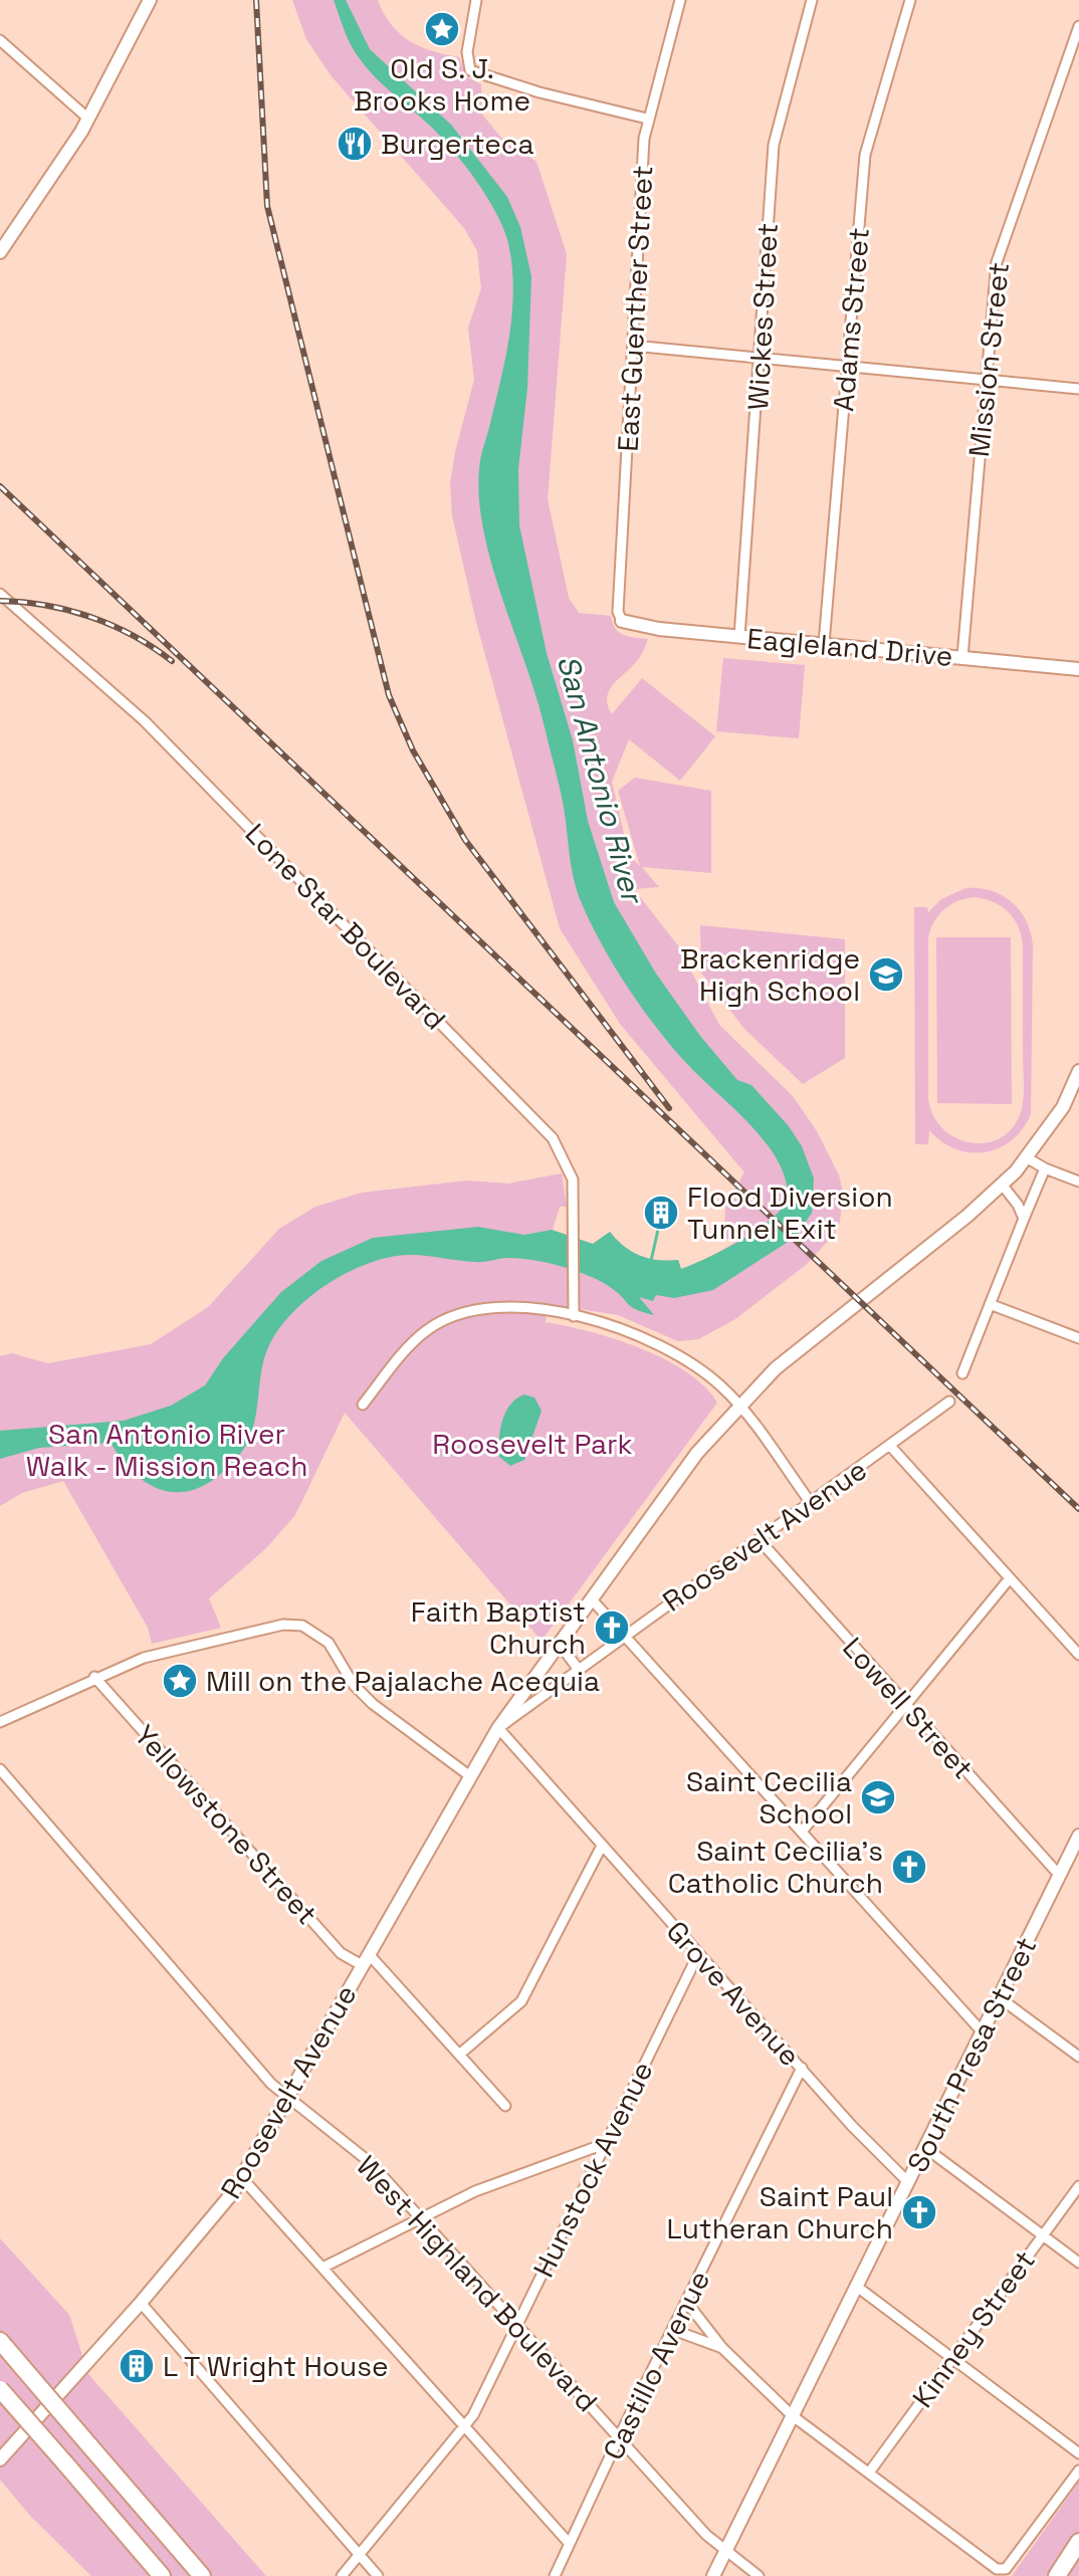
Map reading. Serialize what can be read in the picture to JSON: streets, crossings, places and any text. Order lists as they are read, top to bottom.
{
  "streets": {
    "main road": ["Eagleland Drive", "Roosevelt Avenue", "South Presa Street"],
    "street": [
      "East Guenther Street",
      "Wickes Street",
      "Adams Street",
      "Mission Street",
      "Lone Star Boulevard",
      "Lowell Street",
      "Yellowstone Street",
      "Grove Avenue",
      "Hunstock Avenue",
      "West Highland Boulevard",
      "Kinney Street",
      "Castillo Avenue"
    ]
  },
  "crossings": [
    ["East Guenther Street", "Eagleland Drive"],
    ["Wickes Street", "Eagleland Drive"],
    ["Adams Street", "Eagleland Drive"],
    ["Mission Street", "Eagleland Drive"],
    ["Roosevelt Avenue", "Lowell Street"],
    ["Roosevelt Avenue", "Yellowstone Street"],
    ["Roosevelt Avenue", "Grove Avenue"],
    ["Roosevelt Avenue", "West Highland Boulevard"],
    ["Lowell Street", "South Presa Street"],
    ["Grove Avenue", "South Presa Street"],
    ["Grove Avenue", "Hunstock Avenue"],
    ["Grove Avenue", "Castillo Avenue"],
    ["South Presa Street", "West Highland Boulevard"],
    ["Hunstock Avenue", "West Highland Boulevard"],
    ["West Highland Boulevard", "Castillo Avenue"]
  ],
  "water": ["San Antonio River"],
  "parks": ["San Antonio River Walk - Mission Reach", "Roosevelt Park"],
  "places": {
    "place": ["Old S. J. Brooks Home", "Mill on the Pajalache Acequia"],
    "restaurant": ["Burgerteca"],
    "school or university": ["Brackenridge High School", "Saint Cecilia School"],
    "building": ["Flood Diversion Tunnel Exit", "L T Wright House"],
    "church": ["Faith Baptist Church", "Saint Cecilia's Catholic Church", "Saint Paul Lutheran Church"]
  }
}
